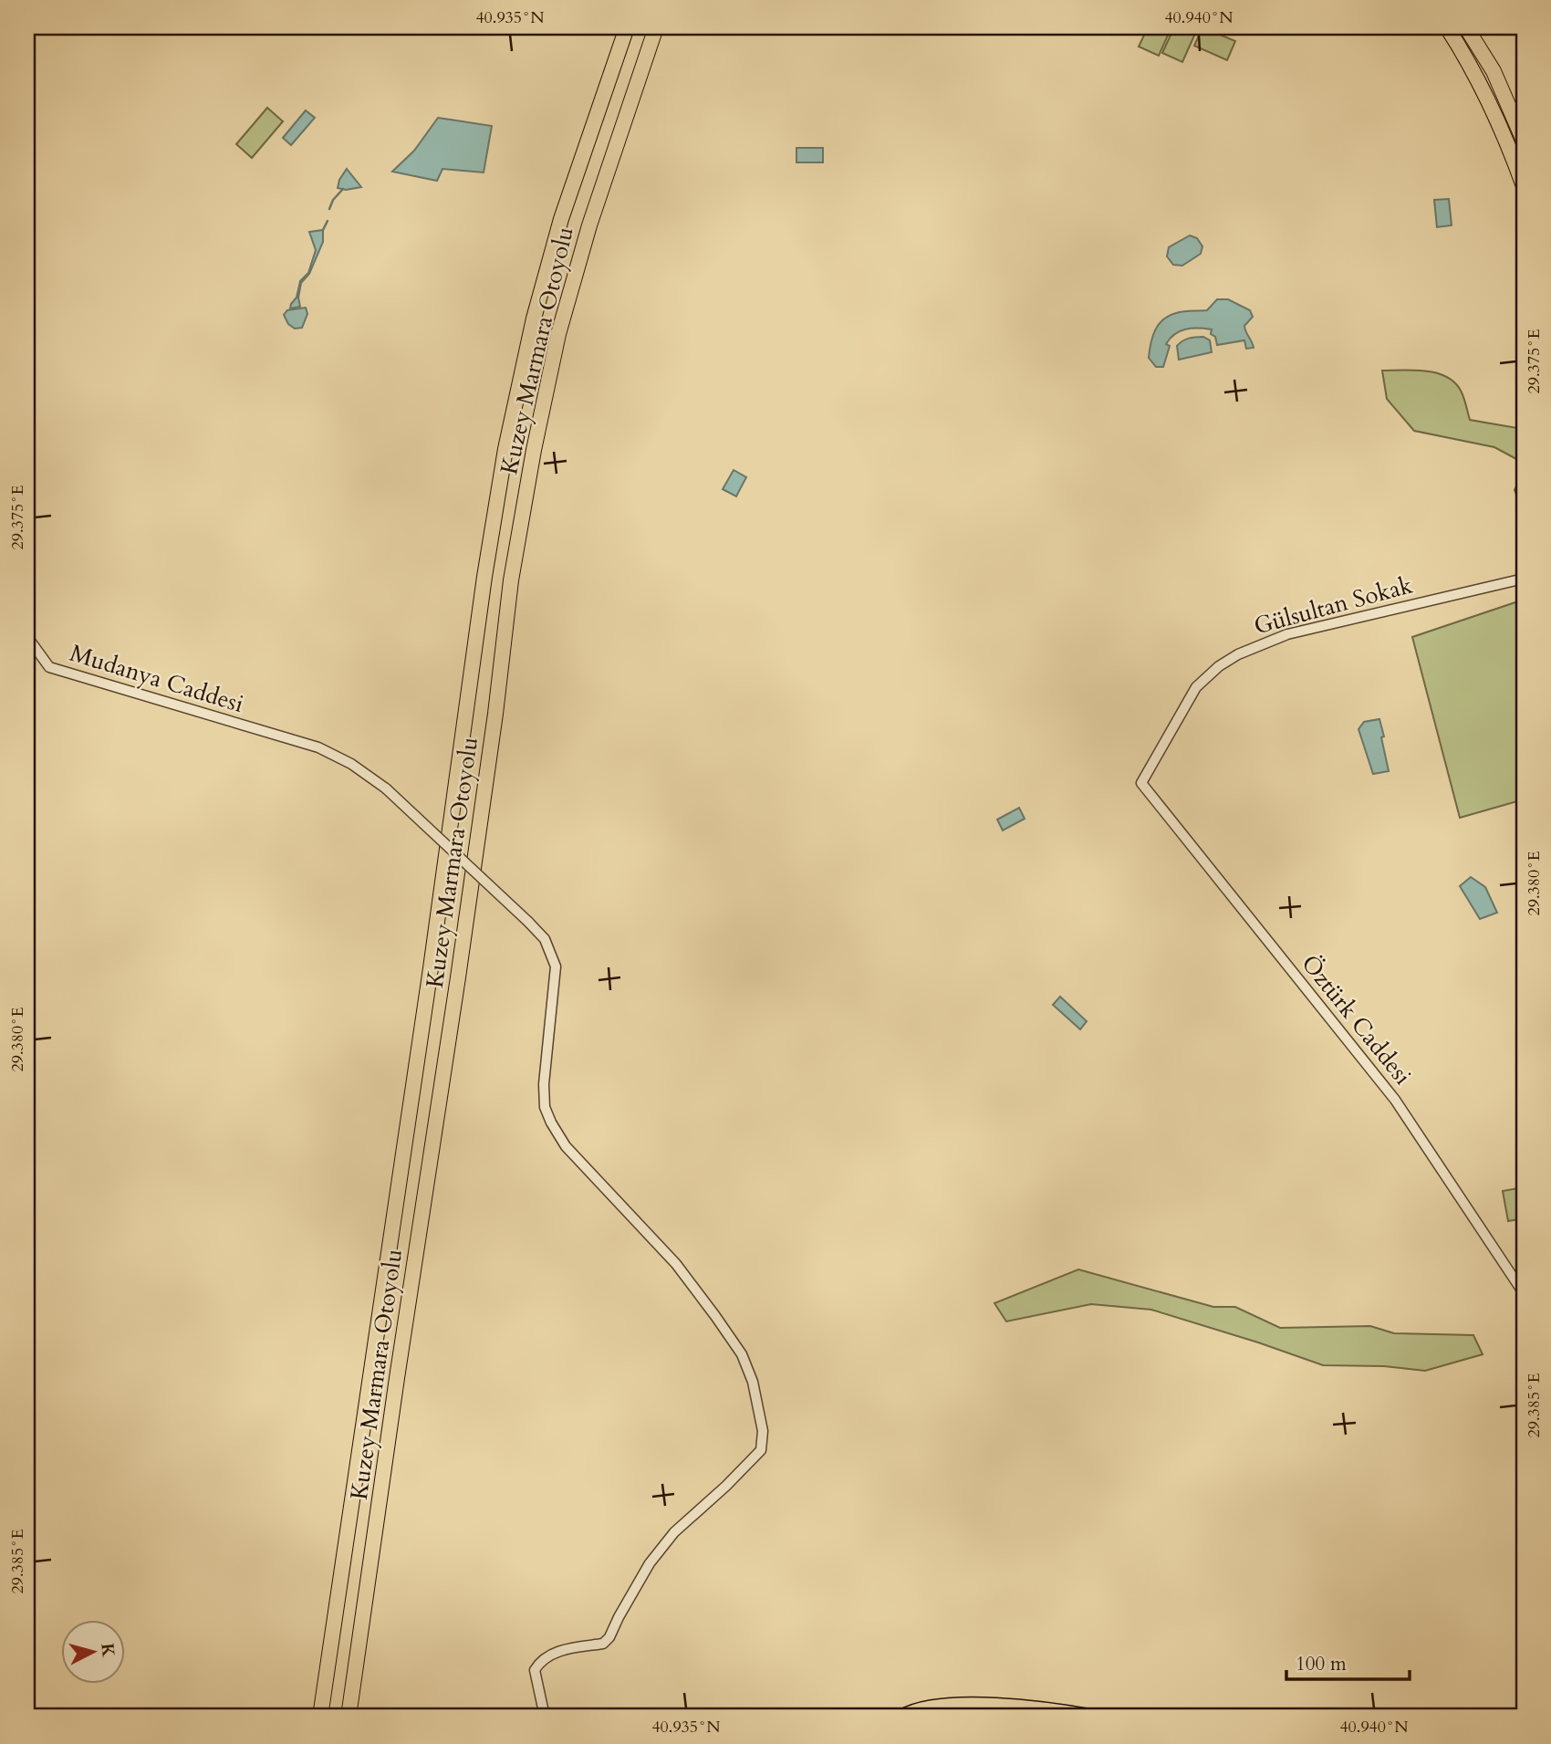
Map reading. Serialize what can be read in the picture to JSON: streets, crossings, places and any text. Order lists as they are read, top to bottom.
{
  "streets": {
    "highway": ["Kuzey Marmara Otoyolu"],
    "street": ["Gülsultan Sokak", "Mudanya Caddesi", "Öztürk Caddesi"]
  },
  "crossings": [
    ["Gülsultan Sokak", "Öztürk Caddesi"]
  ],
  "scale_bar": "100 m",
  "north": "right",
  "coordinates": [
    "40.935°N",
    "40.940°N",
    "29.375°E",
    "29.380°E",
    "29.385°E"
  ]
}
